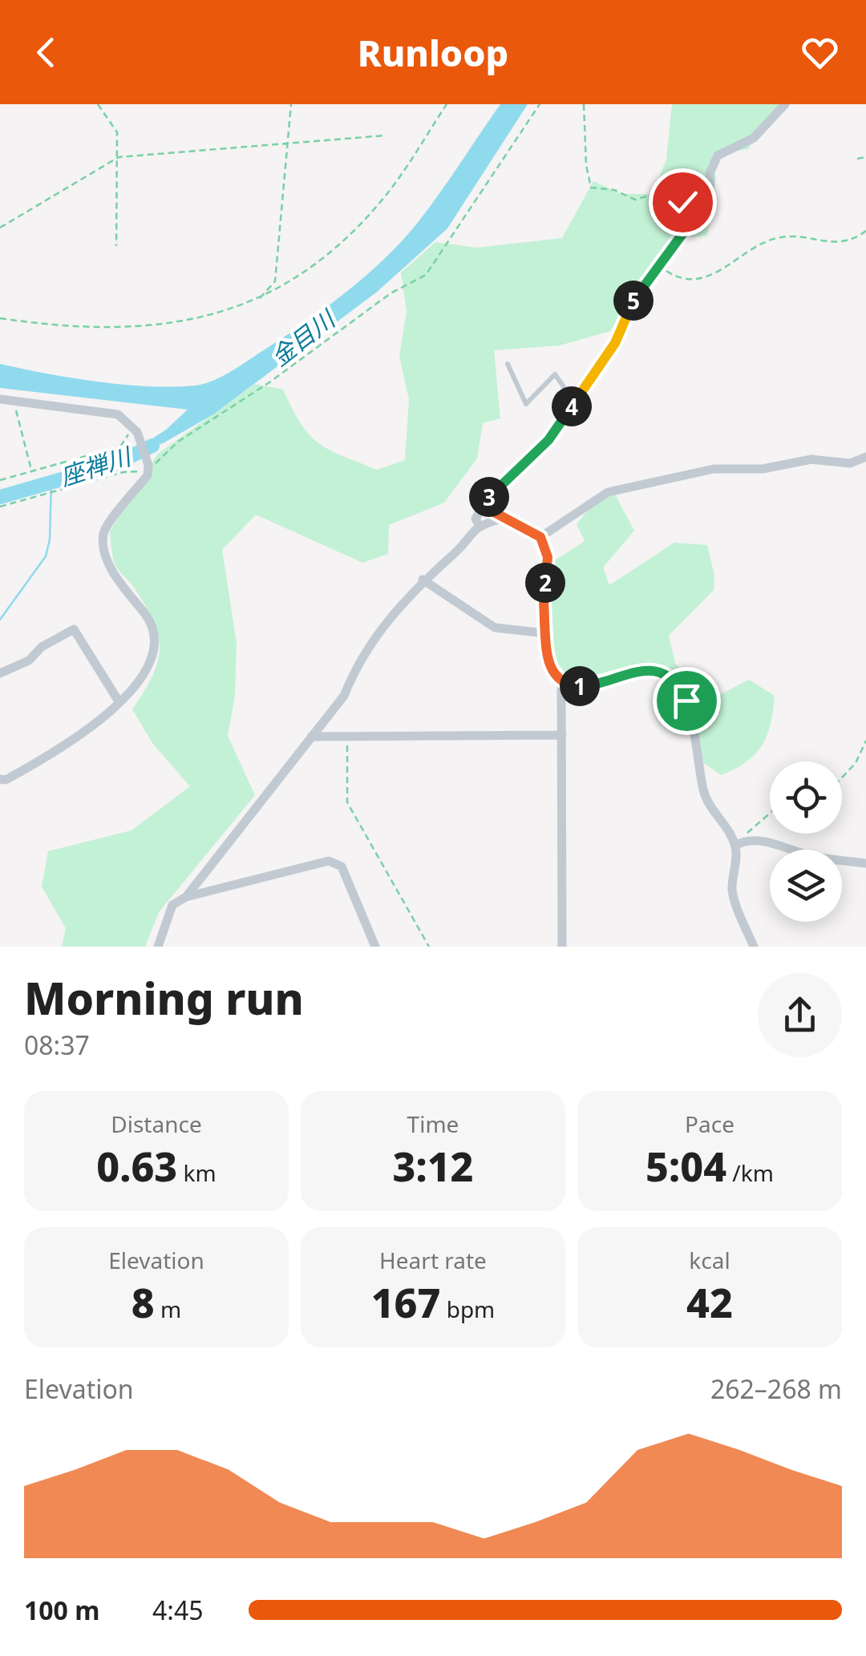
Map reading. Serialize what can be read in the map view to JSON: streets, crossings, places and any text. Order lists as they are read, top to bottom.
{
  "water": ["金目川", "座禅川"],
  "page": {
    "header": "Runloop",
    "pins": [
      "5",
      "4",
      "3",
      "2",
      "1"
    ],
    "heading": ["Morning run", "08:37"],
    "stats": [
      ["Distance", "0.63 km"],
      ["Time", "3:12"],
      ["Pace", "5:04 /km"],
      ["Elevation", "8 m"],
      ["Heart rate", "167 bpm"],
      ["kcal", "42"]
    ],
    "chart": ["Elevation", "262–268 m"],
    "list": [
      {
        "name": "100 m",
        "note": "4:45"
      }
    ]
  }
}
